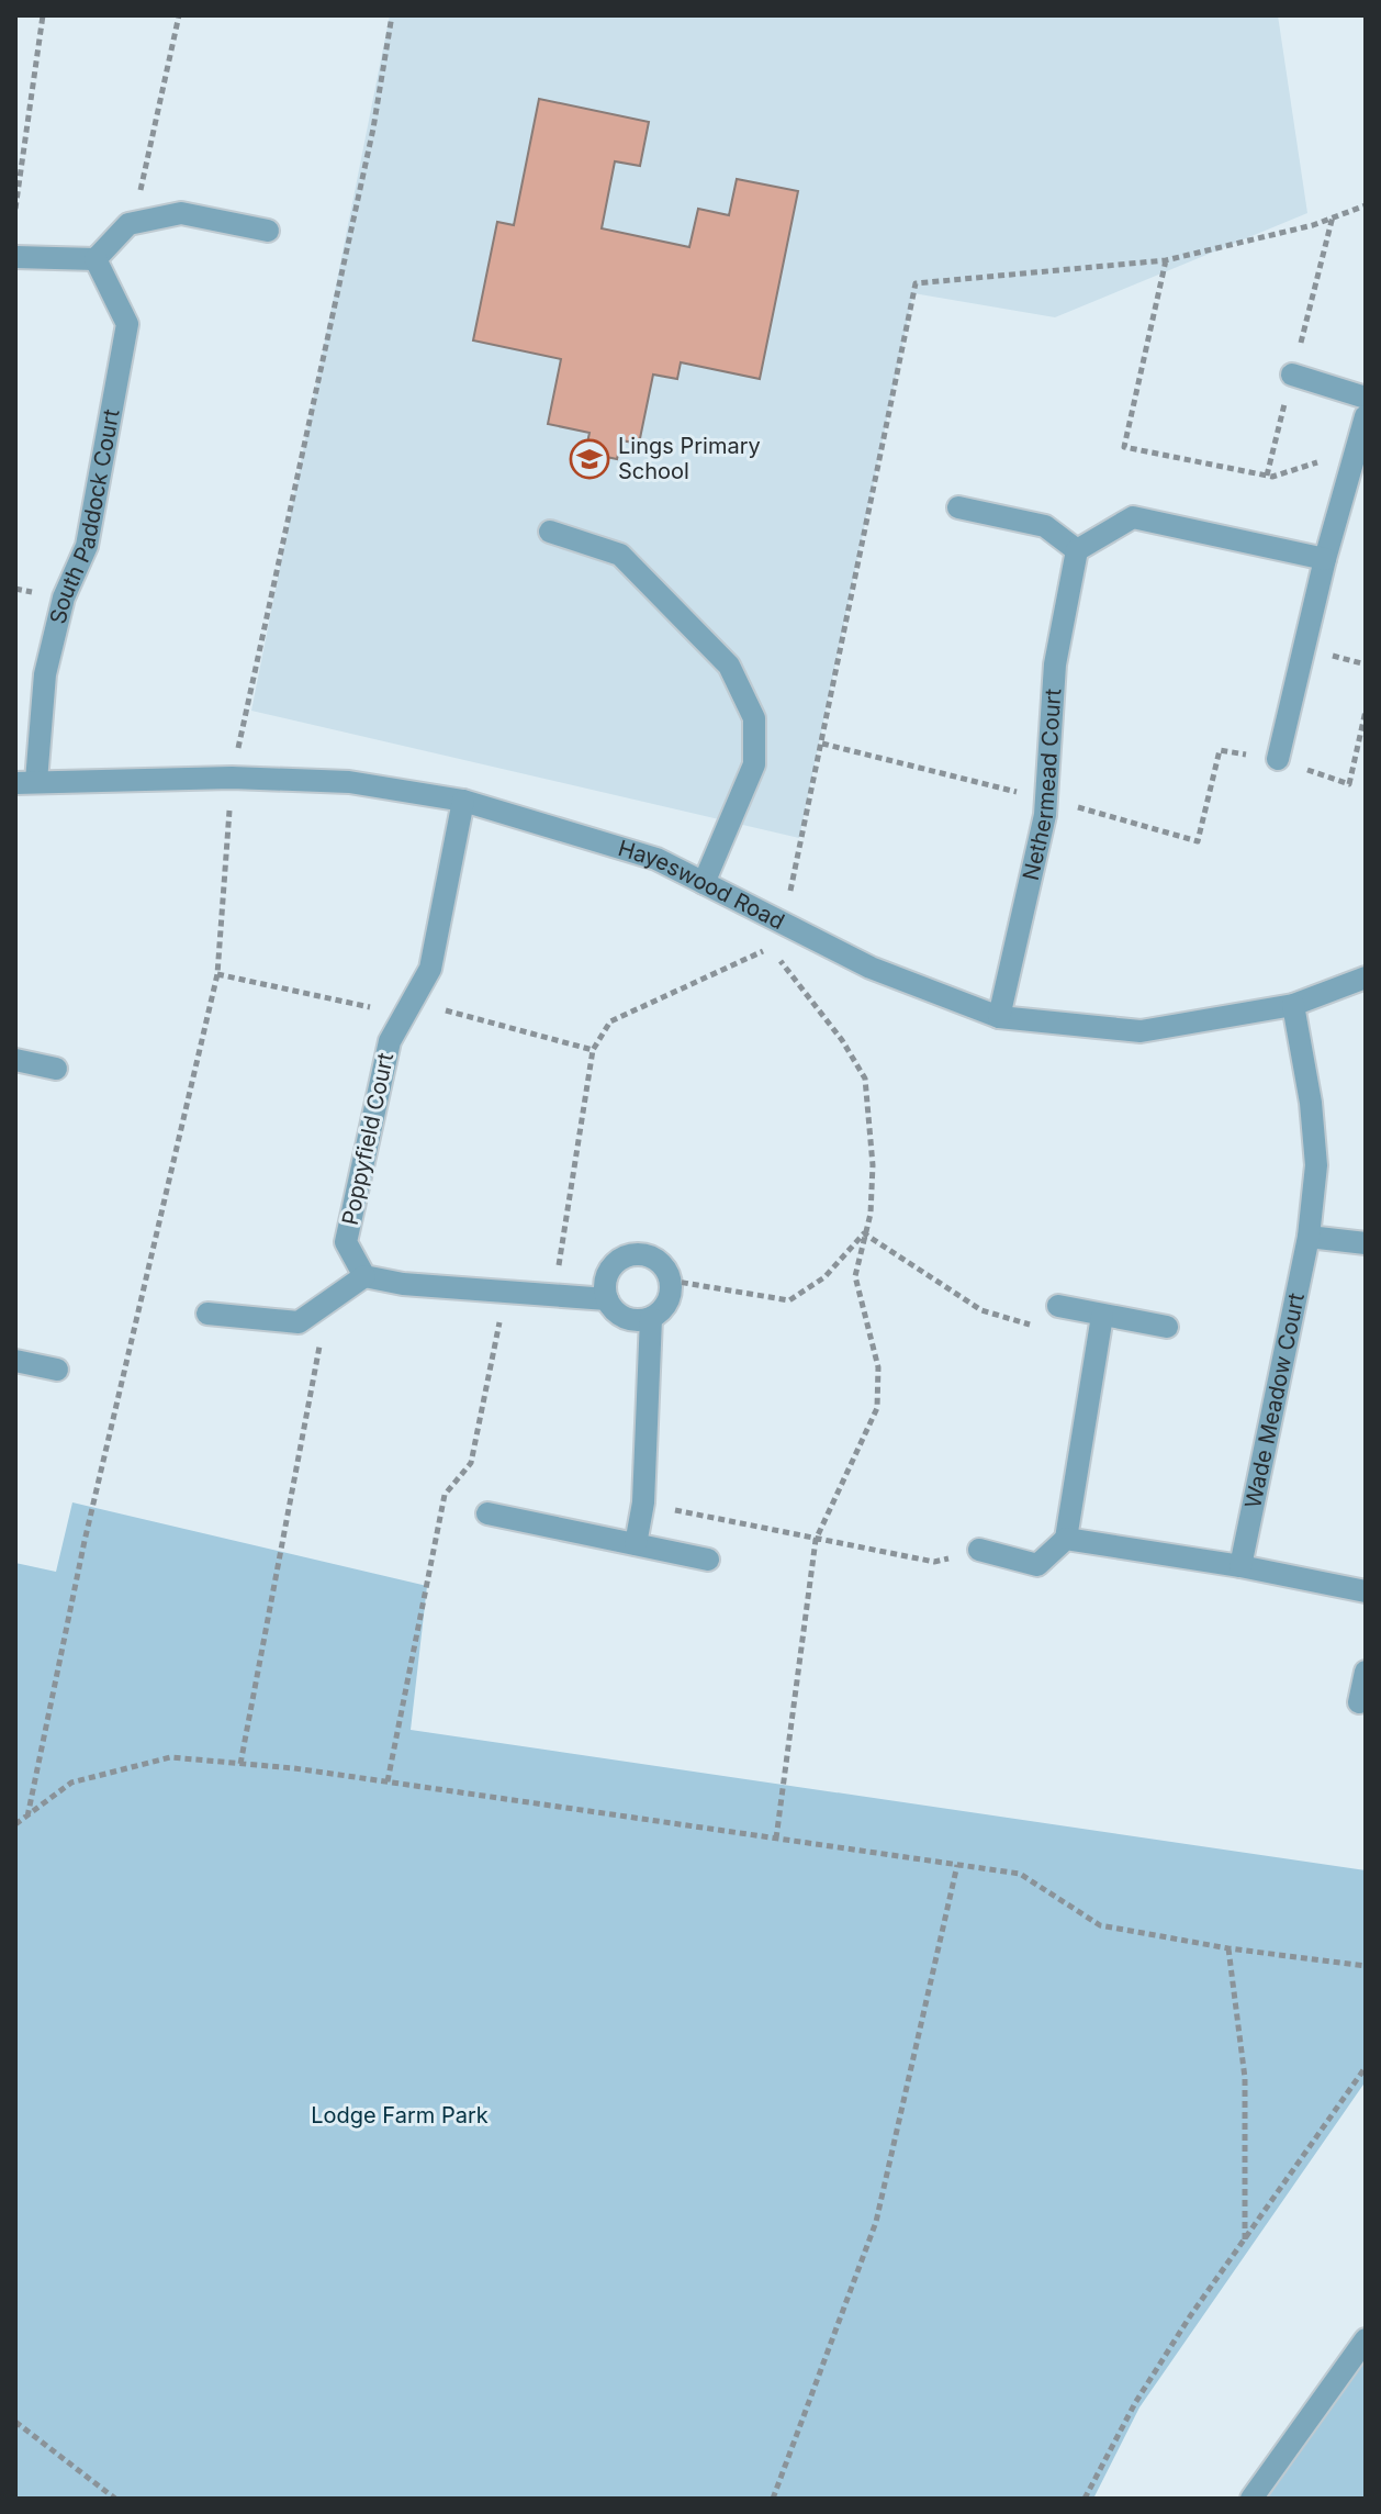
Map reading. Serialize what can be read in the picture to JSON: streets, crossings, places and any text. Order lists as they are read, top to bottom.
{
  "streets": {
    "street": [
      "South Paddock Court",
      "Nethermead Court",
      "Hayeswood Road",
      "Poppyfield Court",
      "Wade Meadow Court"
    ]
  },
  "crossings": [
    ["South Paddock Court", "Hayeswood Road"],
    ["Nethermead Court", "Hayeswood Road"],
    ["Hayeswood Road", "Poppyfield Court"],
    ["Hayeswood Road", "Wade Meadow Court"]
  ],
  "parks": ["Lodge Farm Park"],
  "places": {
    "school or university": ["Lings Primary School"]
  }
}
